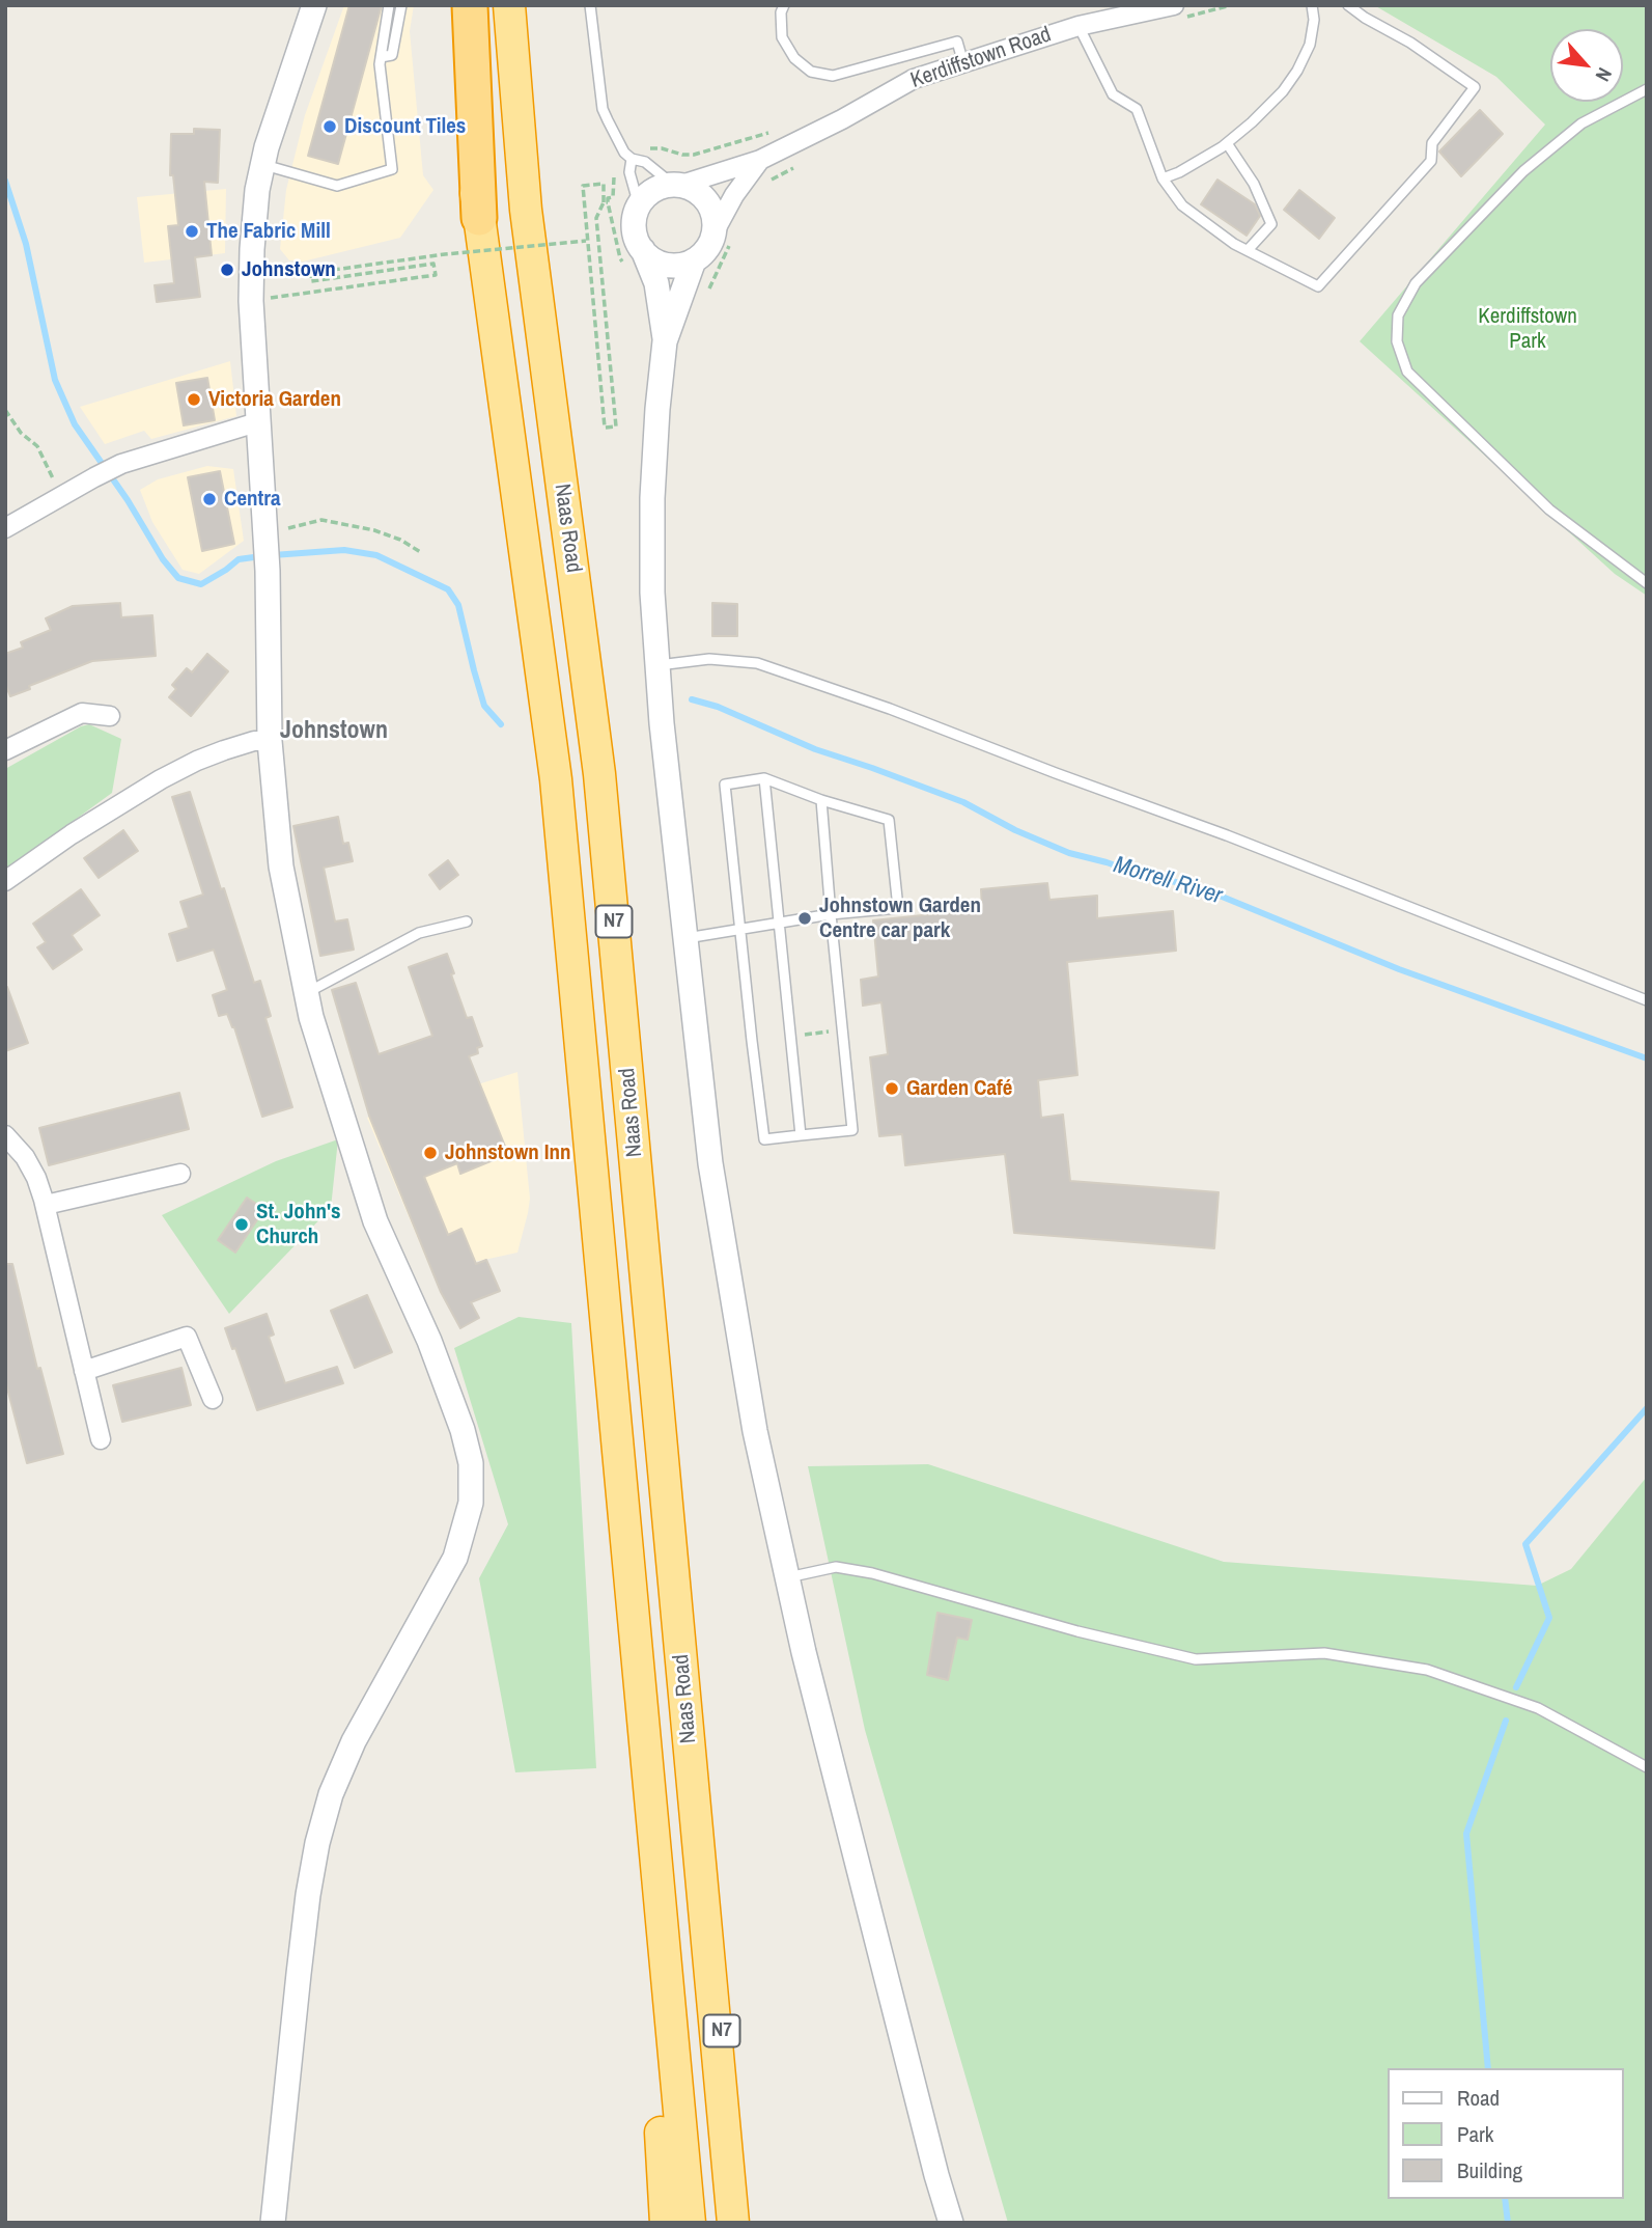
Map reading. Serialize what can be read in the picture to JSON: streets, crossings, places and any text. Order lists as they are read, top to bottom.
{
  "streets": {
    "highway": ["Naas Road", "N7"],
    "street": ["Kerdiffstown Road"]
  },
  "crossings": [
    ["Naas Road", "N7"]
  ],
  "districts": ["Johnstown"],
  "water": ["Morrell River"],
  "parks": ["Kerdiffstown Park"],
  "places": [
    "Discount Tiles",
    "The Fabric Mill",
    "Johnstown",
    "Victoria Garden",
    "Centra",
    "Johnstown Garden Centre car park",
    "Garden Café",
    "Johnstown Inn",
    "St. John's Church"
  ],
  "legend": ["Road", "Park", "Building"],
  "north": "bottom right"
}
